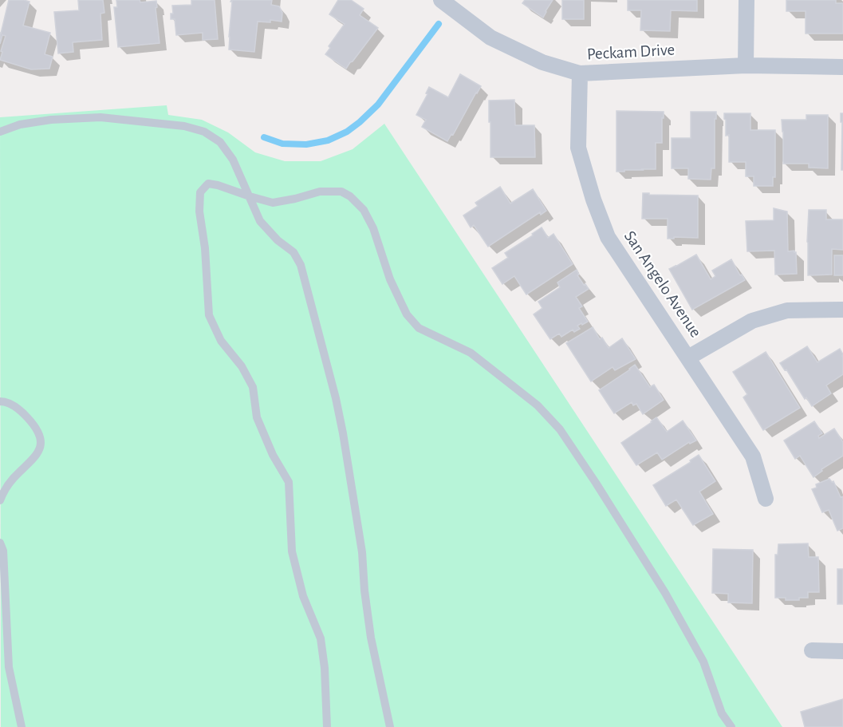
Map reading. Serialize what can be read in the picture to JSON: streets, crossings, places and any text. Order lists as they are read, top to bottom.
{
  "streets": {
    "street": ["Peckam Drive", "San Angelo Avenue"]
  },
  "crossings": [
    ["Peckam Drive", "San Angelo Avenue"]
  ]
}
